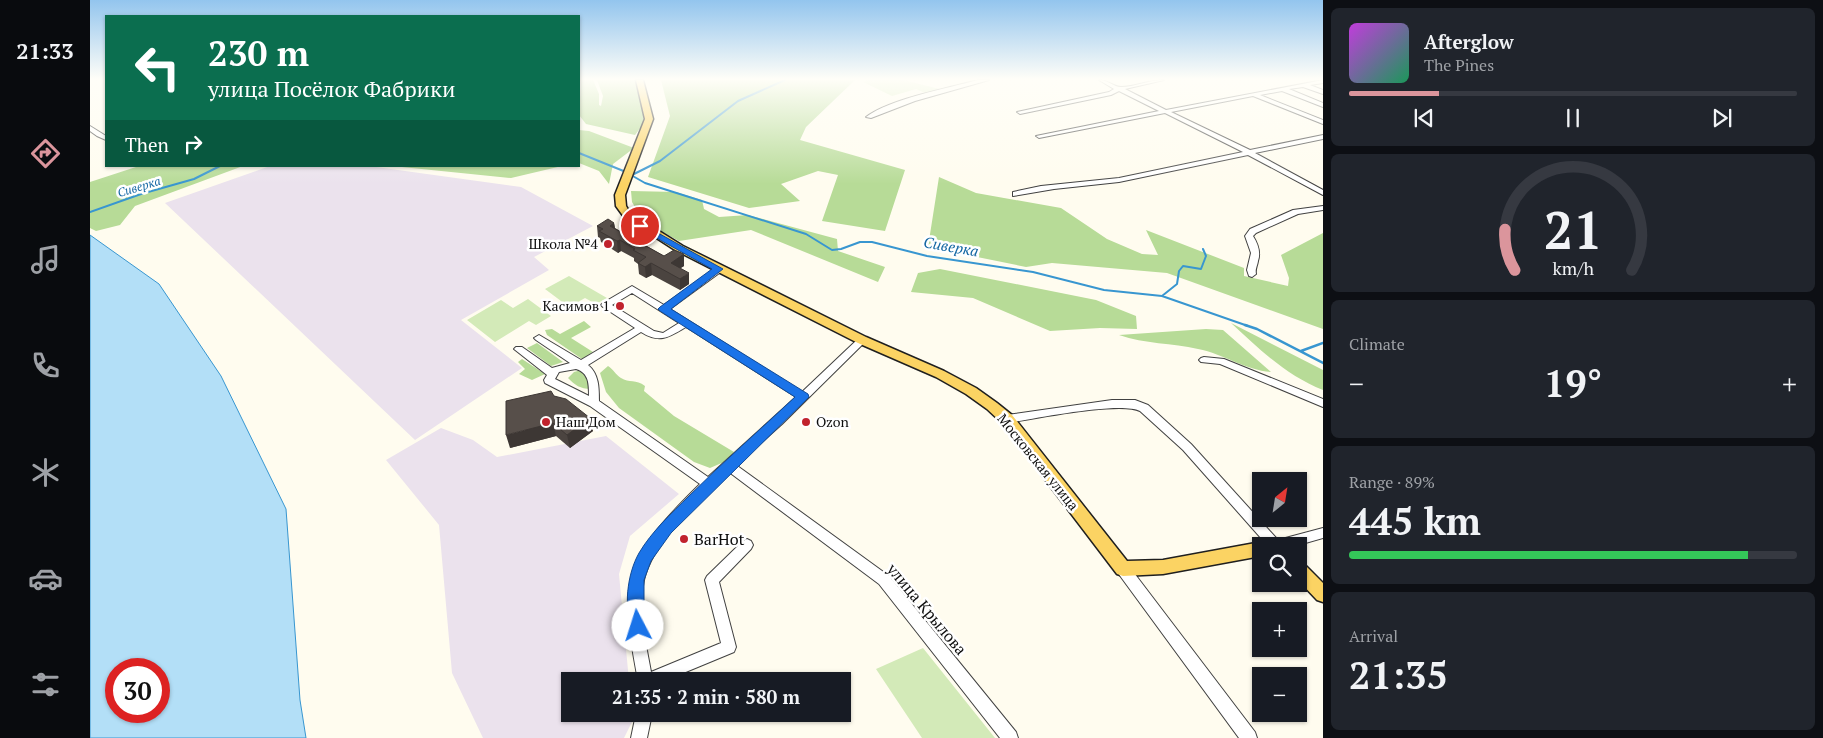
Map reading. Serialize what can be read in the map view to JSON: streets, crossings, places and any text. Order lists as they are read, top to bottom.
{
  "streets": {
    "main road": ["Московская улица"],
    "street": ["улица Крылова"]
  },
  "water": ["Сиверка"],
  "places": [
    "Школа №4",
    "Касимов 1",
    "Наш Дом",
    "Ozon",
    "BarHot"
  ],
  "north": "top right",
  "page": {
    "tabs": "21:33",
    "turn": ["230 m", "улица Посёлок Фабрики"],
    "song": ["Afterglow", "The Pines"],
    "then": "Then",
    "tile": [
      "Climate",
      ["Range · 89%", "445 km"],
      ["Arrival", "21:35"]
    ],
    "heat": ["−", "19°", "+"],
    "map_buttons": ["+", "−"],
    "limit": "30",
    "trip": "21:35 · 2 min · 580 m",
    "gauge": ["21", "km/h"]
  }
}
